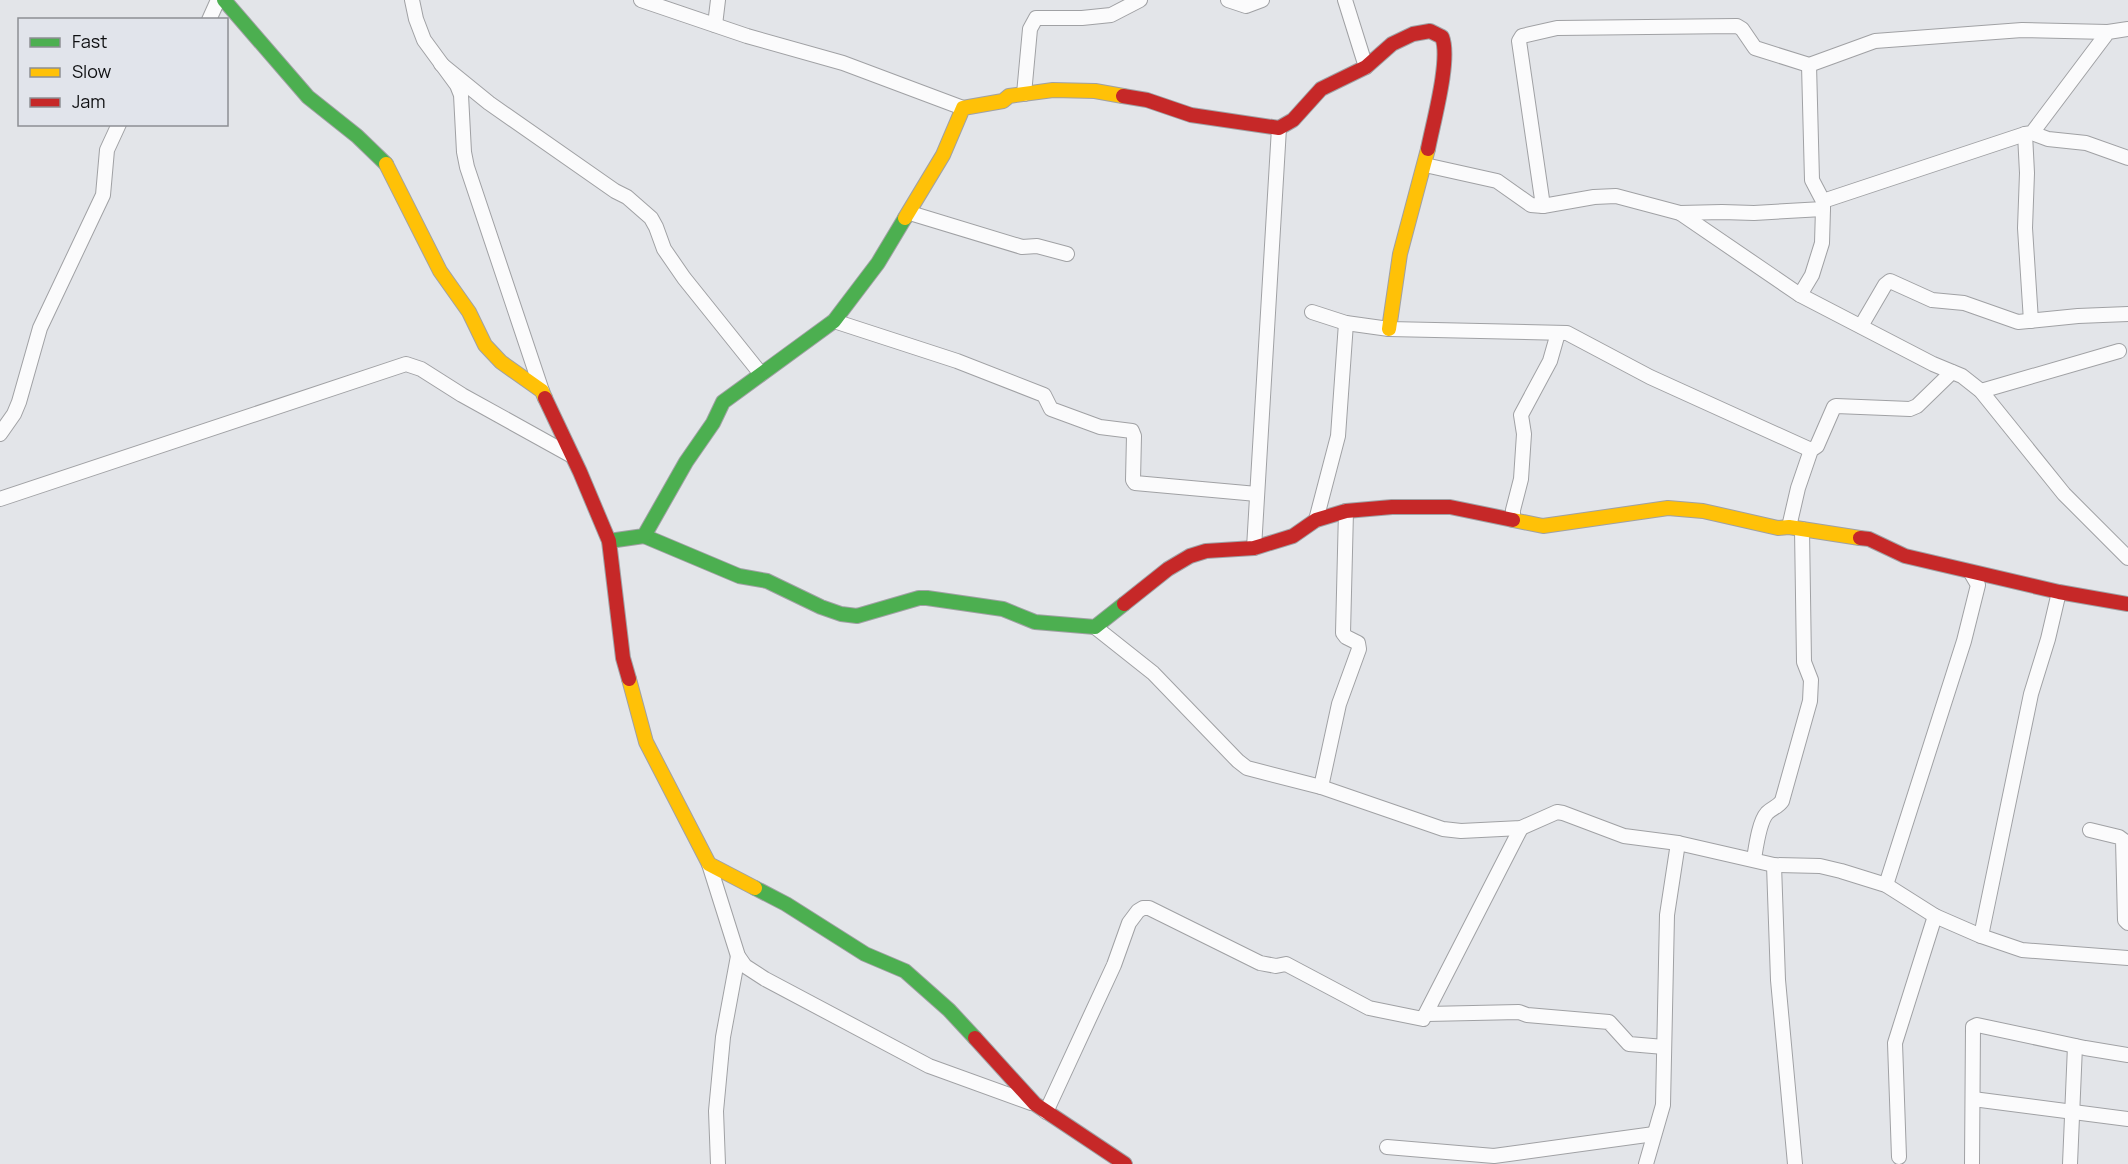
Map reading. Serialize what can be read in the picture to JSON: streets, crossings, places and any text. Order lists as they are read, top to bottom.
{
  "legend": ["Fast", "Slow", "Jam"]
}
